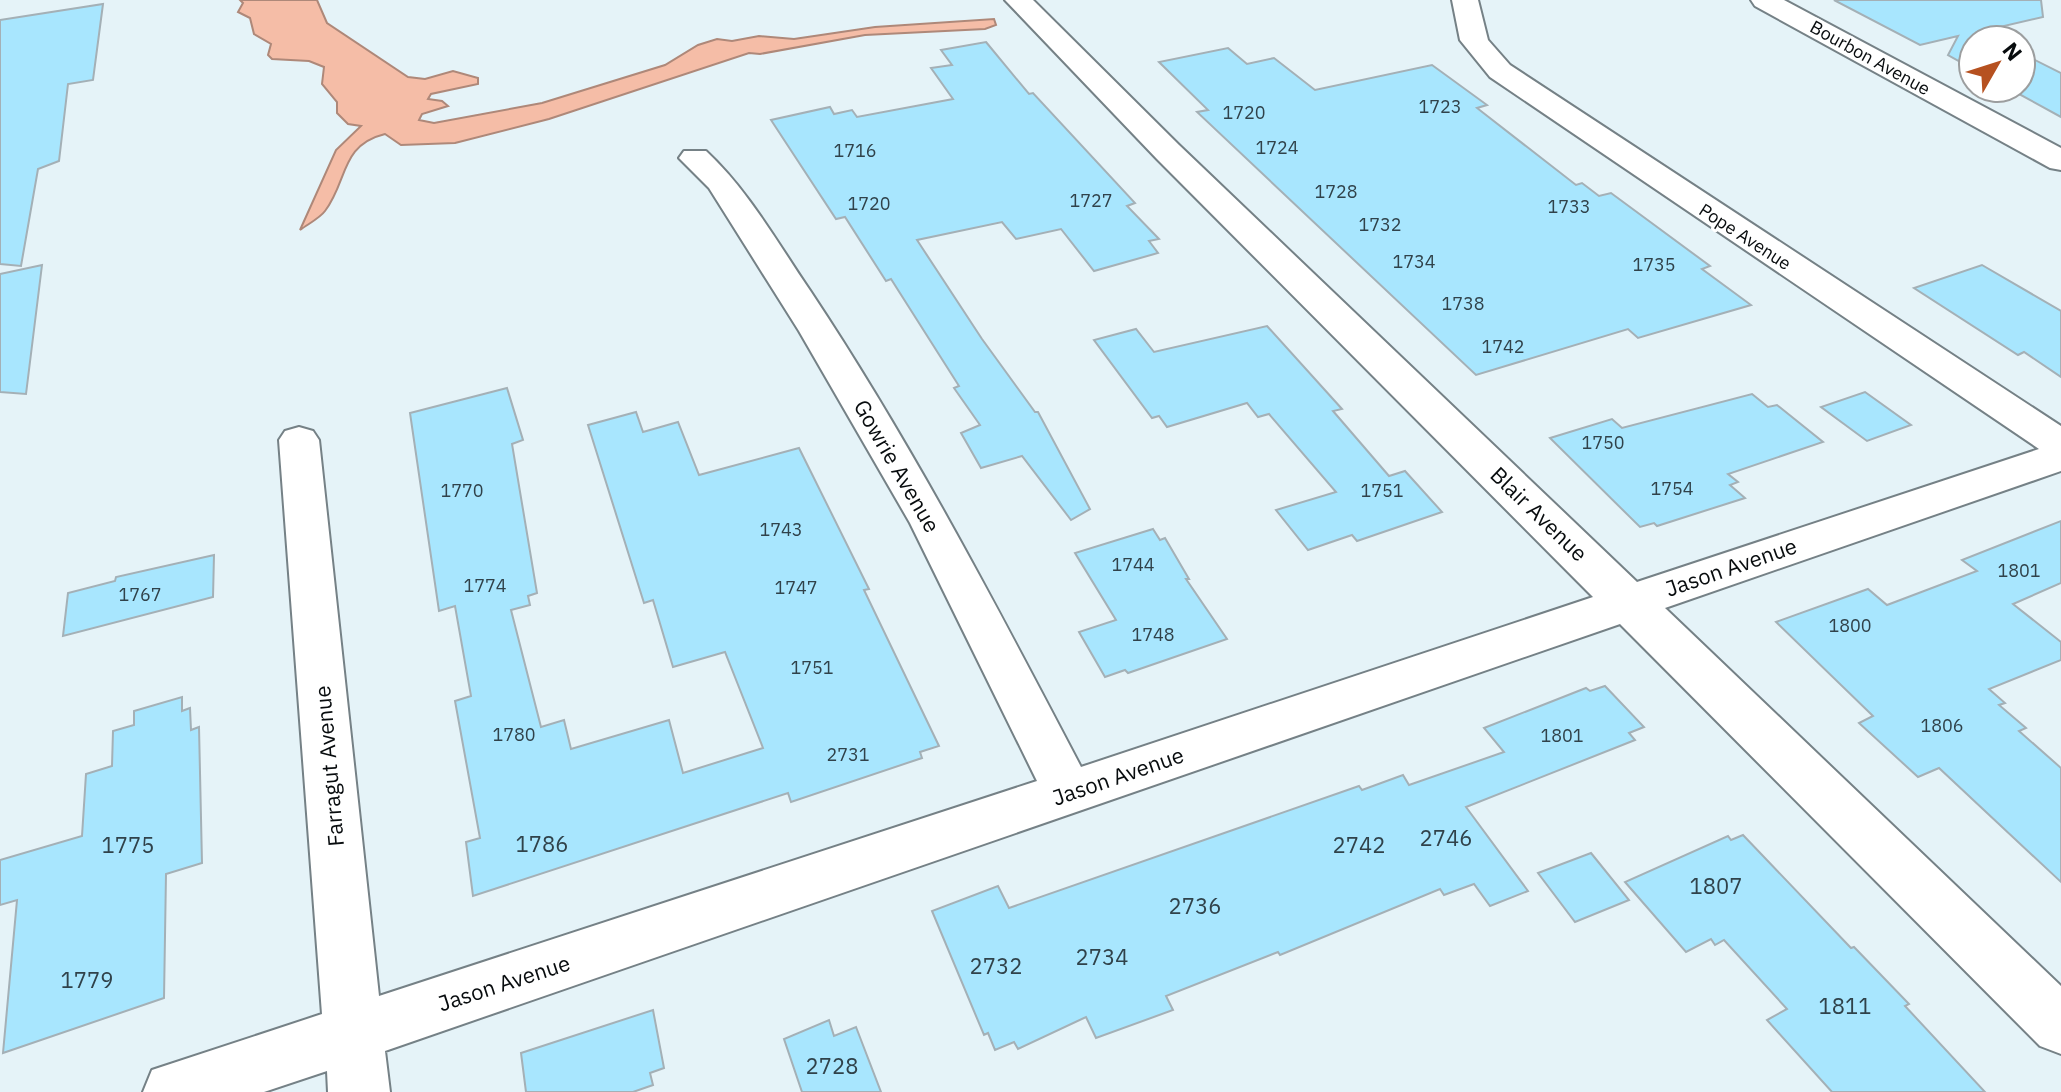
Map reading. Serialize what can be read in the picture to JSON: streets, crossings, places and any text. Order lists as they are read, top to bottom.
{
  "streets": {
    "street": [
      "Bourbon Avenue",
      "Pope Avenue",
      "Gowrie Avenue",
      "Blair Avenue",
      "Jason Avenue",
      "Farragut Avenue"
    ]
  },
  "crossings": [
    ["Gowrie Avenue", "Jason Avenue"],
    ["Blair Avenue", "Jason Avenue"],
    ["Jason Avenue", "Farragut Avenue"]
  ],
  "house_numbers": [
    "1723",
    "1720",
    "1724",
    "1716",
    "1728",
    "1727",
    "1720",
    "1733",
    "1732",
    "1734",
    "1735",
    "1738",
    "1742",
    "1750",
    "1754",
    "1770",
    "1751",
    "1743",
    "1744",
    "1801",
    "1774",
    "1747",
    "1767",
    "1800",
    "1748",
    "1751",
    "1806",
    "1780",
    "1801",
    "2731",
    "2746",
    "1786",
    "1775",
    "2742",
    "1807",
    "2736",
    "2734",
    "2732",
    "1779",
    "1811",
    "2728"
  ],
  "north": "top right"
}
